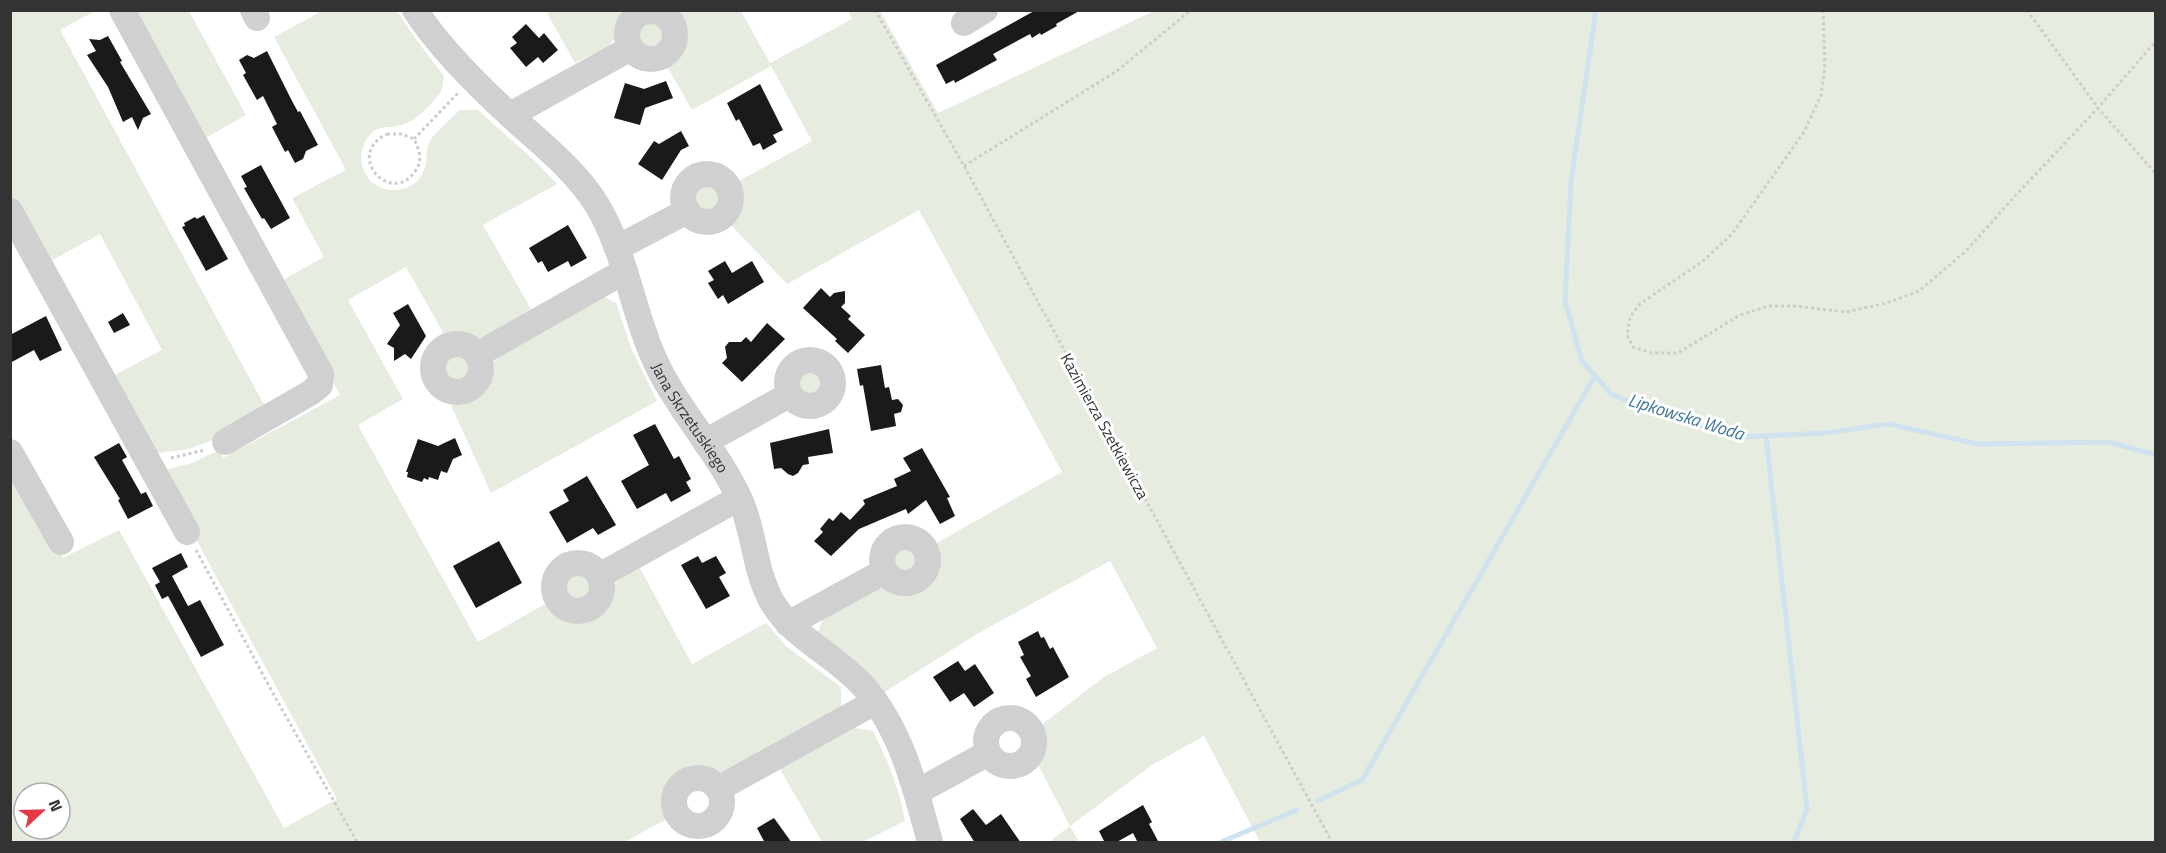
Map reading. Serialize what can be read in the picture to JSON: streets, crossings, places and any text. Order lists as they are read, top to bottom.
{
  "streets": {
    "street": ["Jana Skrzetuskiego"],
    "path": ["Kazimierza Szetkiewicza"]
  },
  "water": ["Lipkowska Woda"],
  "north": "right"
}
